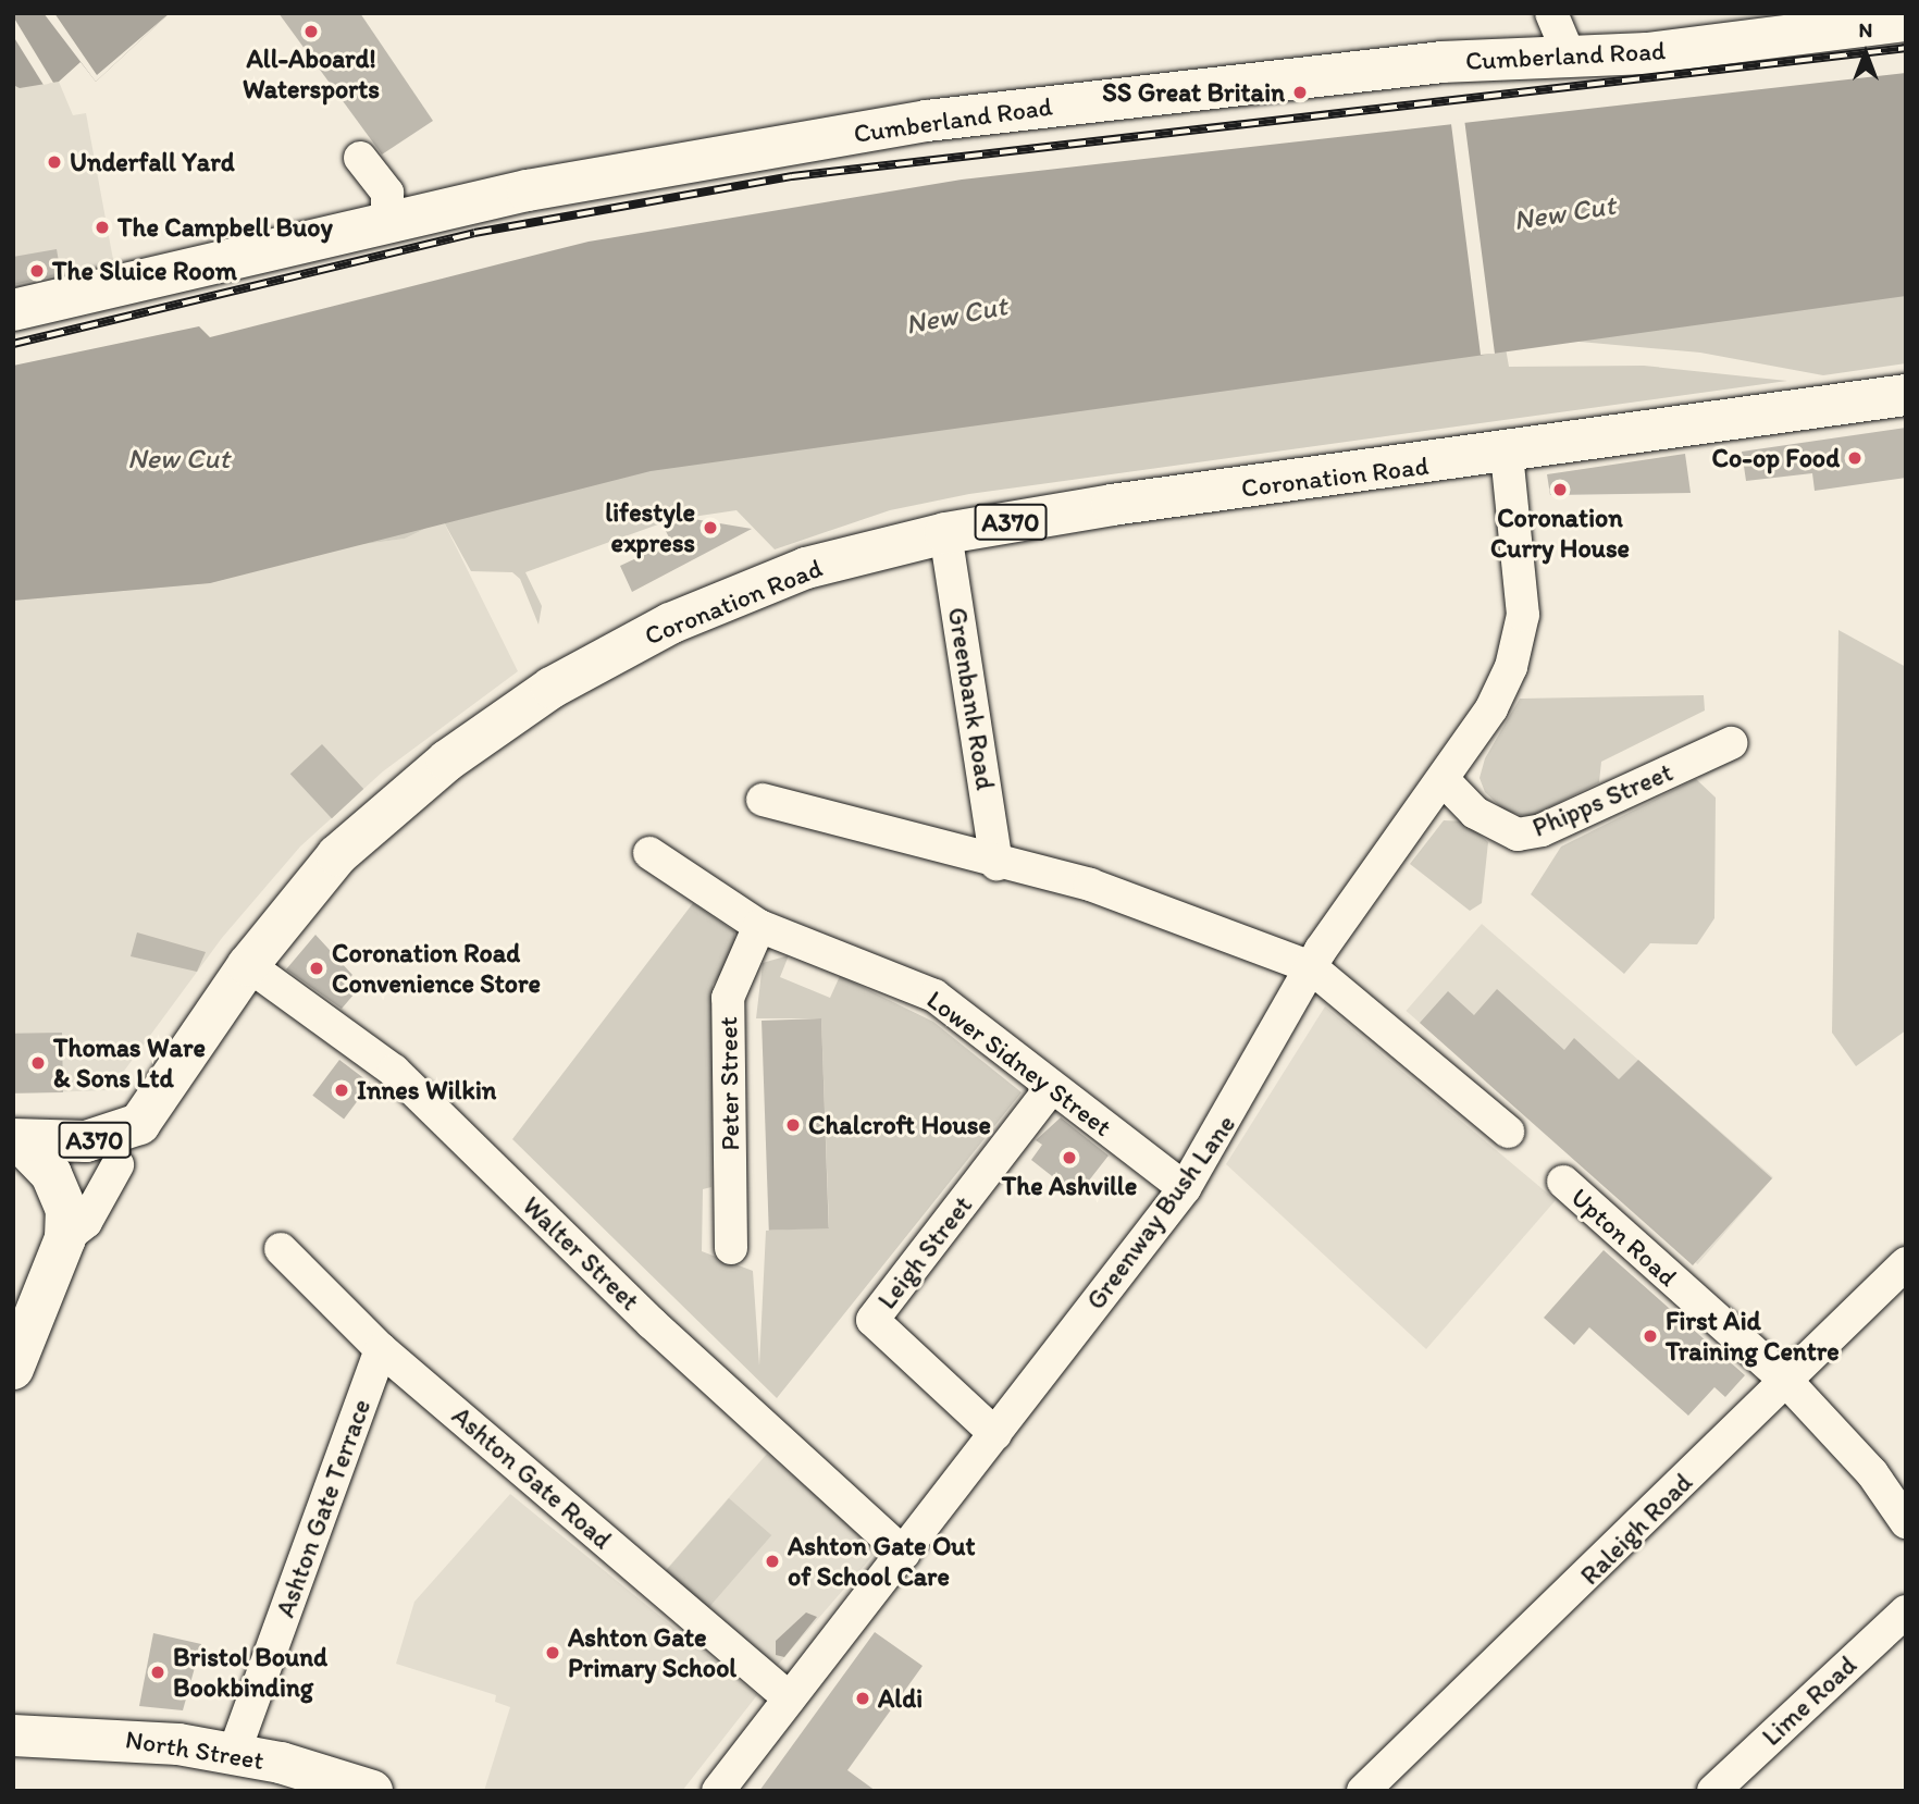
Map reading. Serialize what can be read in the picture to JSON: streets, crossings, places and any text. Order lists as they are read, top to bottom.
{
  "streets": {
    "main road": [
      "Cumberland Road",
      "Coronation Road",
      "A370",
      "North Street"
    ],
    "street": [
      "Greenbank Road",
      "Phipps Street",
      "Lower Sidney Street",
      "Peter Street",
      "Greenway Bush Lane",
      "Upton Road",
      "Leigh Street",
      "Walter Street",
      "Ashton Gate Road",
      "Ashton Gate Terrace",
      "Raleigh Road",
      "Lime Road"
    ]
  },
  "crossings": [
    ["Coronation Road", "Greenbank Road"],
    ["Coronation Road", "Greenway Bush Lane"],
    ["Coronation Road", "Walter Street"],
    ["Phipps Street", "Greenway Bush Lane"],
    ["Lower Sidney Street", "Peter Street"],
    ["Lower Sidney Street", "Greenway Bush Lane"],
    ["Lower Sidney Street", "Leigh Street"],
    ["Greenway Bush Lane", "Leigh Street"],
    ["Greenway Bush Lane", "Walter Street"],
    ["Greenway Bush Lane", "Ashton Gate Road"],
    ["Upton Road", "Raleigh Road"],
    ["Ashton Gate Road", "Ashton Gate Terrace"],
    ["Ashton Gate Terrace", "North Street"]
  ],
  "water": ["New Cut"],
  "places": [
    "All-Aboard! Watersports",
    "SS Great Britain",
    "Underfall Yard",
    "The Campbell Buoy",
    "The Sluice Room",
    "Co-op Food",
    "Coronation Curry House",
    "lifestyle express",
    "Coronation Road Convenience Store",
    "Thomas Ware & Sons Ltd",
    "Innes Wilkin",
    "Chalcroft House",
    "The Ashville",
    "First Aid Training Centre",
    "Ashton Gate Out of School Care",
    "Ashton Gate Primary School",
    "Bristol Bound Bookbinding",
    "Aldi"
  ],
  "north": "top"
}
